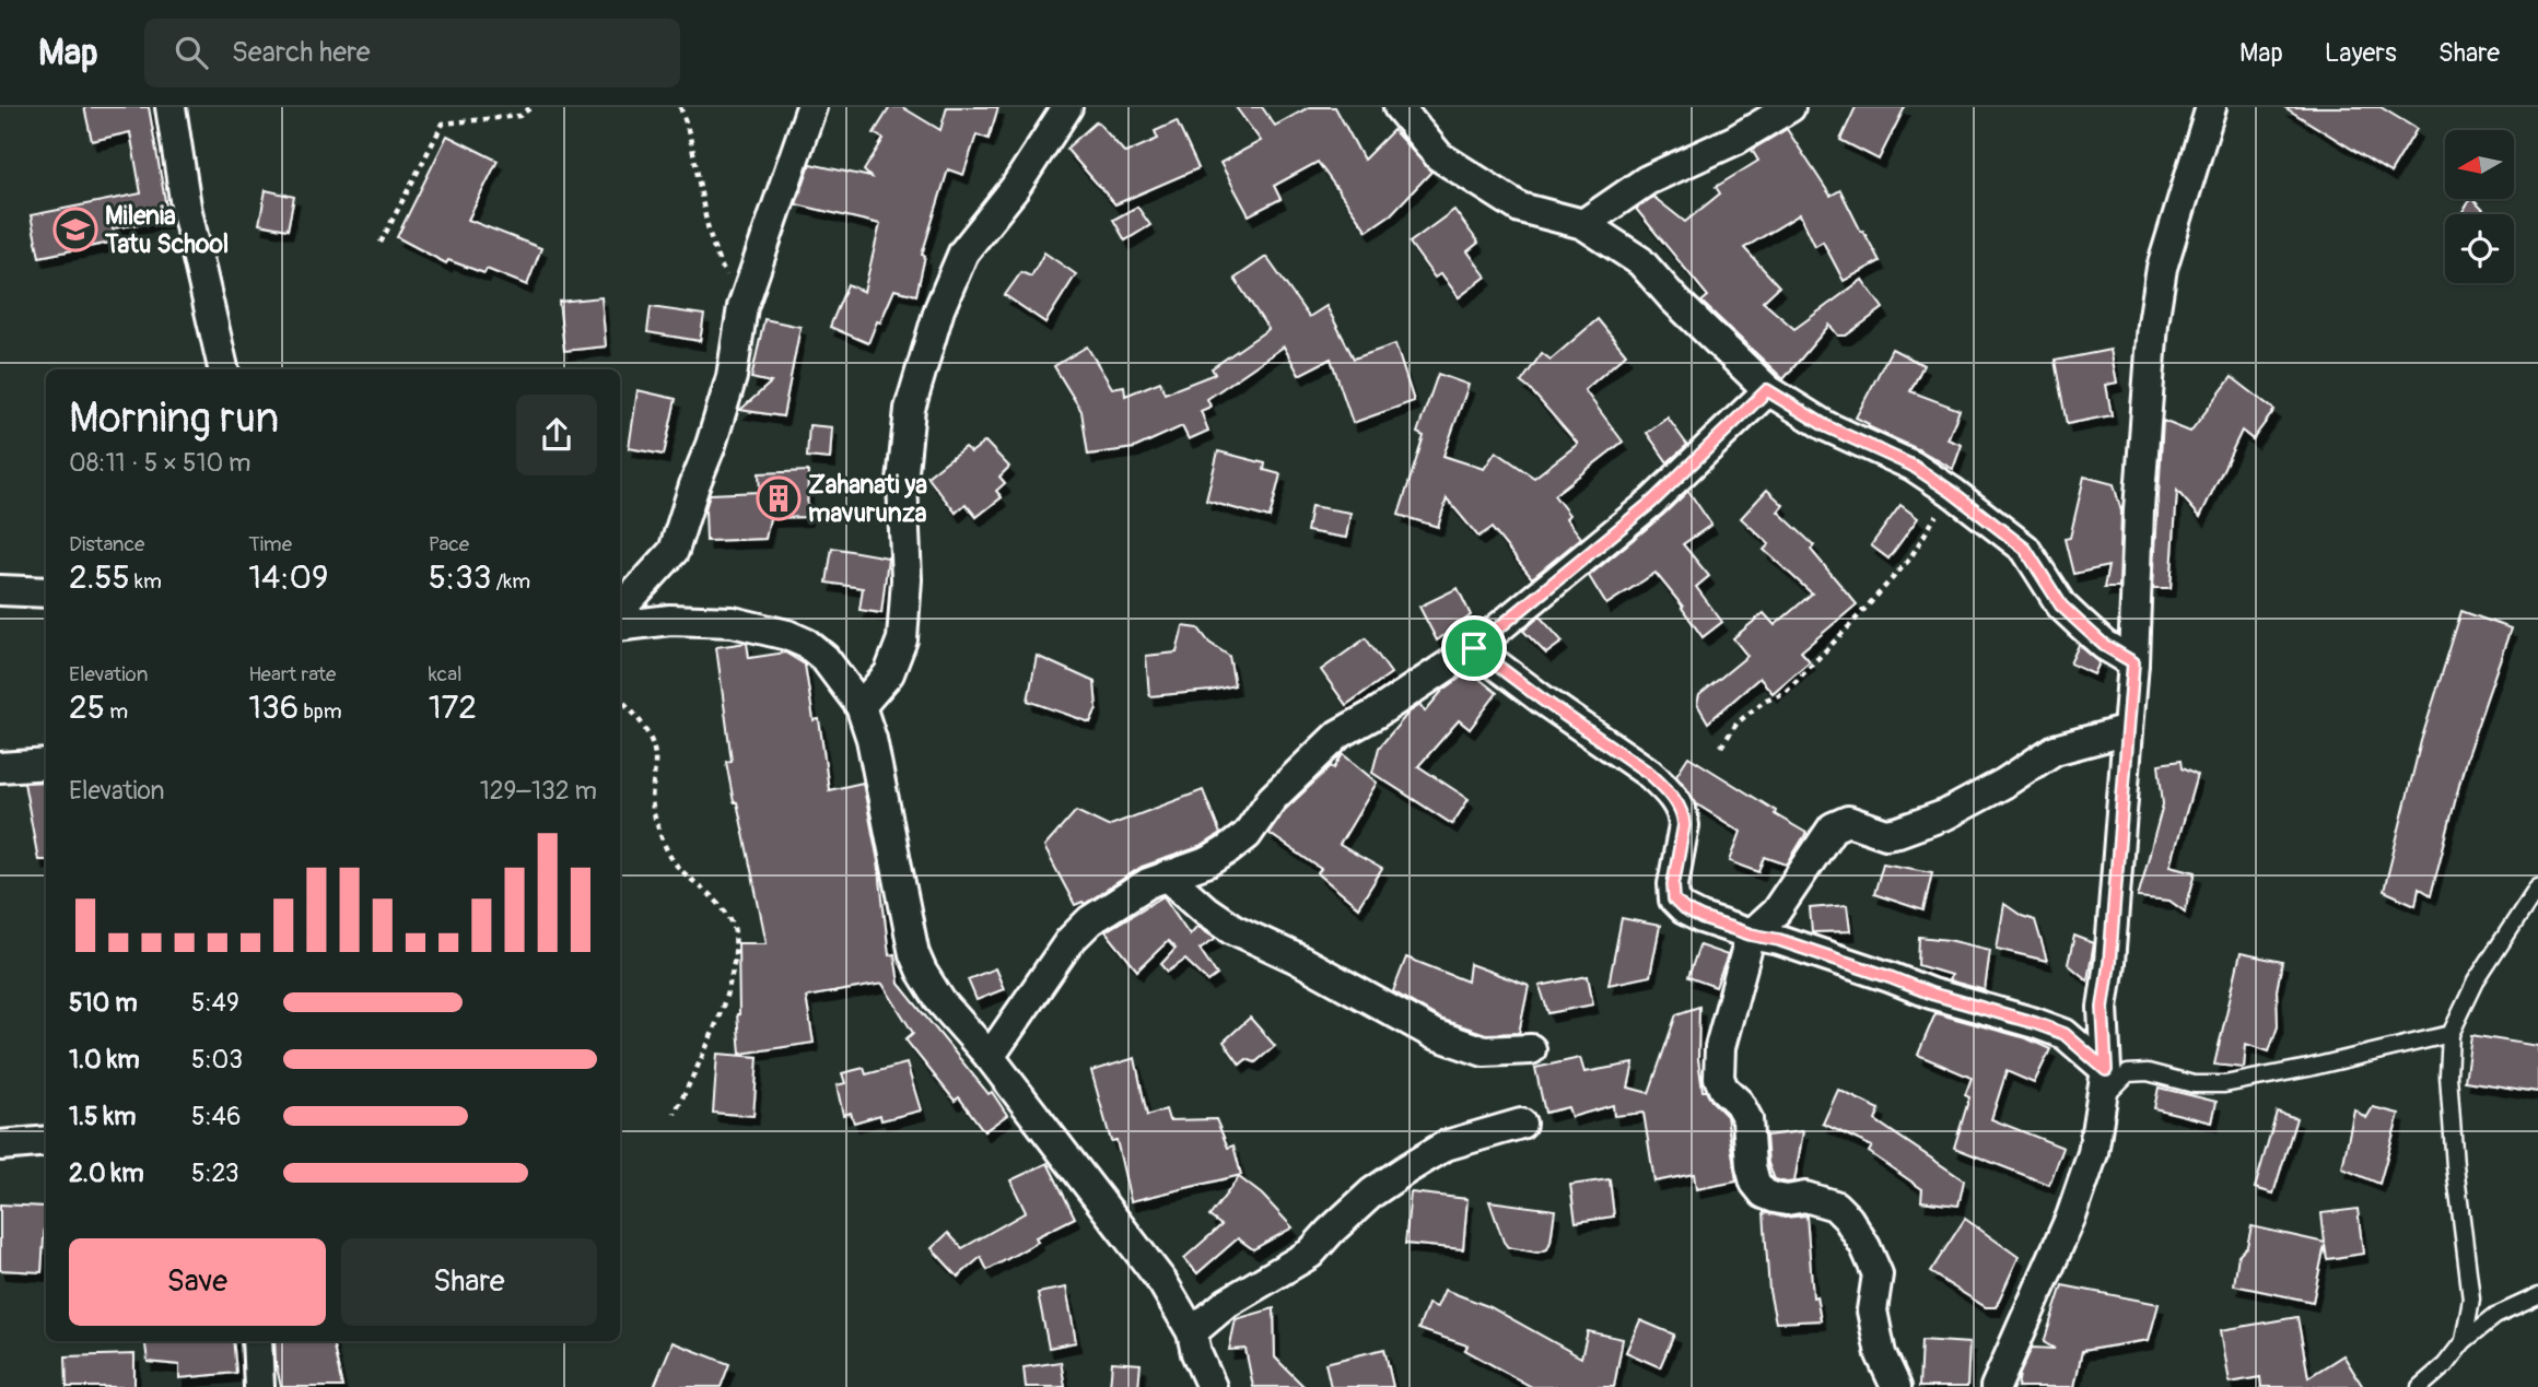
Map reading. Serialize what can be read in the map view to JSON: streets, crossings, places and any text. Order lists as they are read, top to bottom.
{
  "places": {
    "school or university": ["Milenia Tatu School"],
    "building": ["Zahanati ya mavurunza"]
  },
  "north": "left",
  "page": {
    "header": "Map",
    "search": "Search here",
    "nav": ["Map", "Layers", "Share"],
    "heading": ["Morning run", "08:11 · 5 × 510 m"],
    "stats": [
      ["Distance", "2.55 km"],
      ["Time", "14:09"],
      ["Pace", "5:33 /km"],
      ["Elevation", "25 m"],
      ["Heart rate", "136 bpm"],
      ["kcal", "172"]
    ],
    "chart": ["Elevation", "129–132 m"],
    "list": [
      {
        "name": "510 m",
        "note": "5:49"
      },
      {
        "name": "1.0 km",
        "note": "5:03"
      },
      {
        "name": "1.5 km",
        "note": "5:46"
      },
      {
        "name": "2.0 km",
        "note": "5:23"
      }
    ],
    "buttons": ["Save", "Share"]
  }
}
